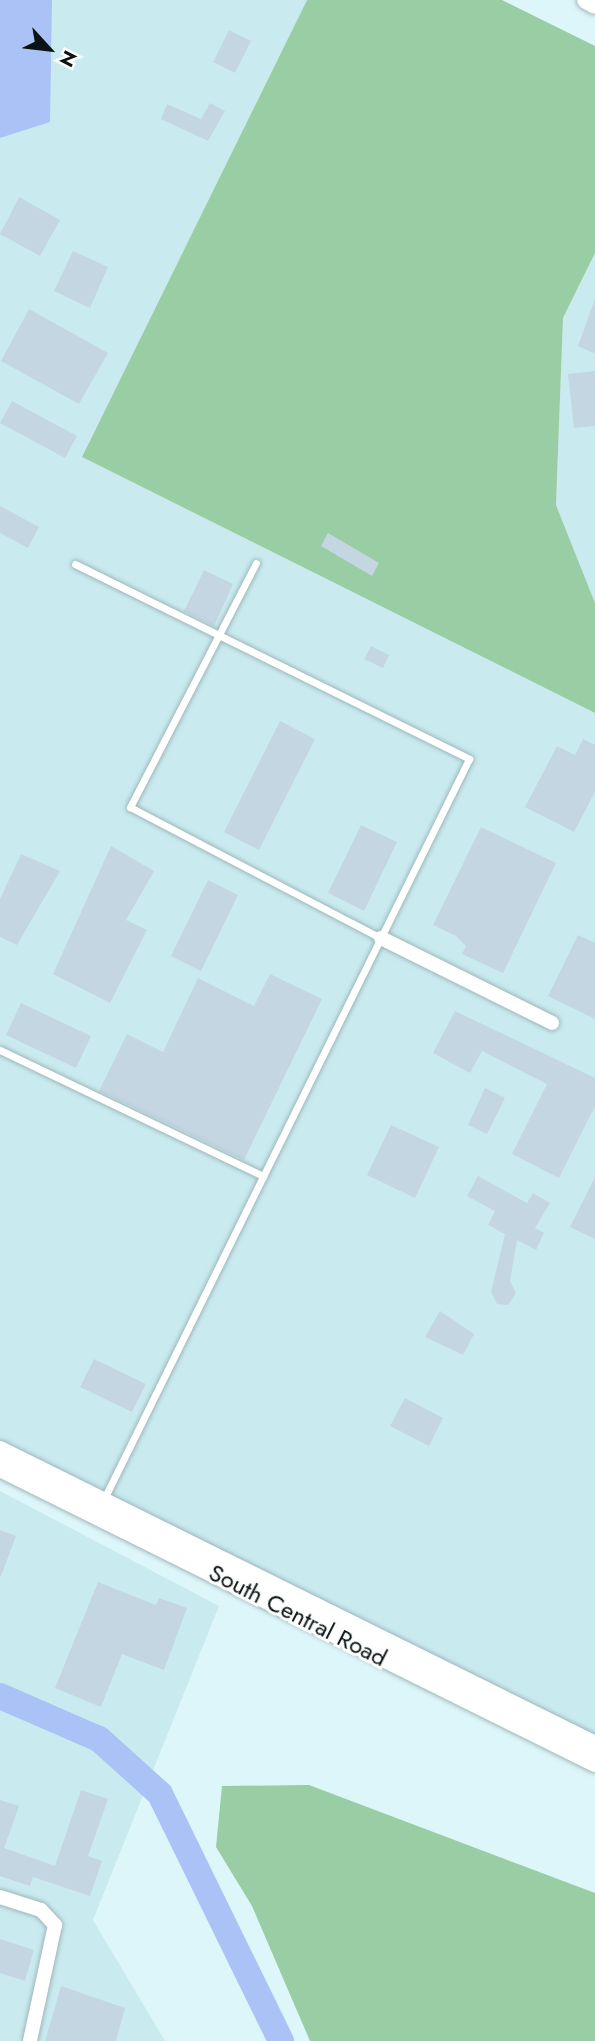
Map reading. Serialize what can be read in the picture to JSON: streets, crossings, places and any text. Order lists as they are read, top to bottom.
{
  "streets": {
    "street": ["South Central Road"]
  },
  "north": "bottom right"
}
